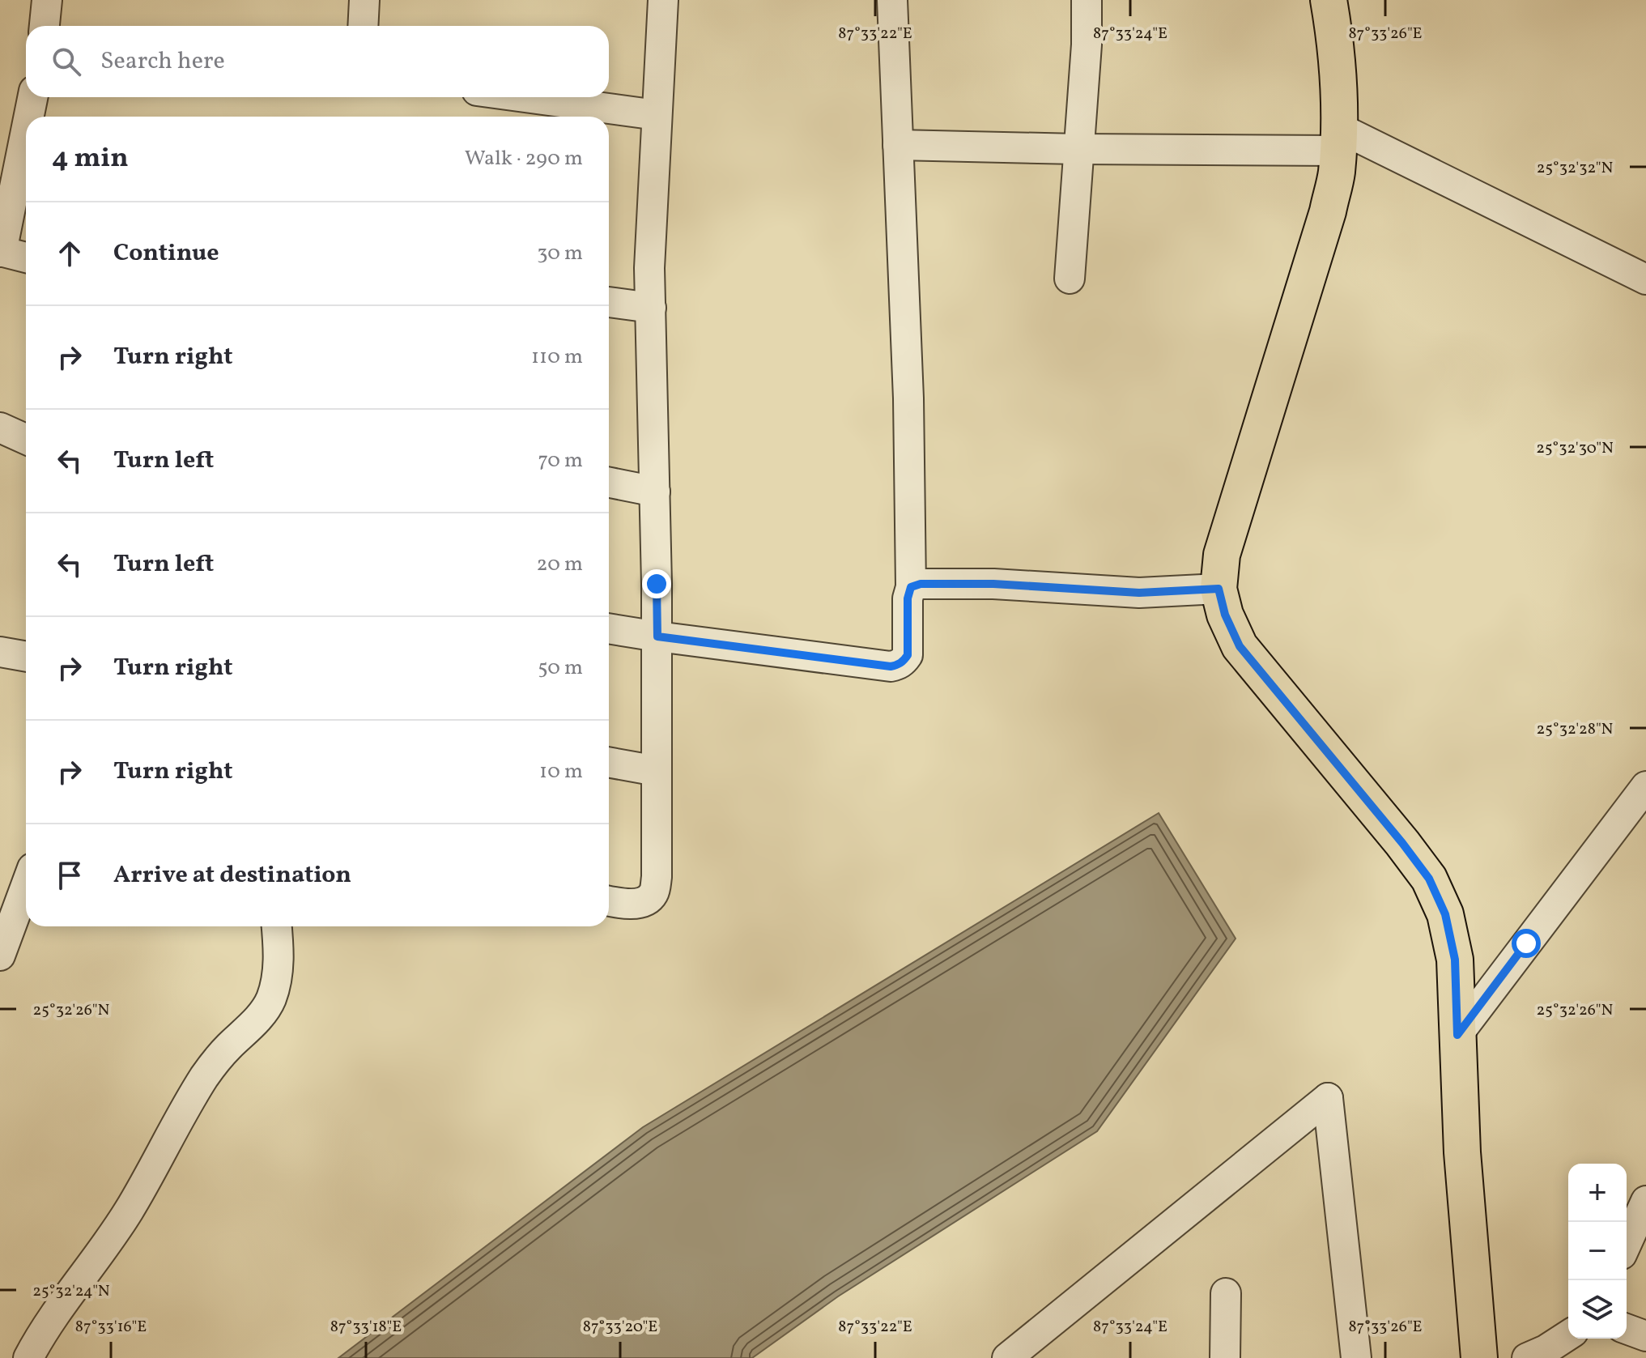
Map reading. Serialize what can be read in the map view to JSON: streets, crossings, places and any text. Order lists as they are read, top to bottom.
{
  "page": {
    "search": "Search here",
    "heading": ["4 min", "Walk · 290 m"],
    "list": [
      ["Continue", "30 m"],
      ["Turn right", "110 m"],
      ["Turn left", "70 m"],
      ["Turn left", "20 m"],
      ["Turn right", "50 m"],
      ["Turn right", "10 m"],
      "Arrive at destination"
    ],
    "map_buttons": ["+", "−"]
  },
  "coordinates": [
    "87°33'22\"E",
    "87°33'24\"E",
    "87°33'26\"E",
    "25°32'32\"N",
    "25°32'30\"N",
    "25°32'28\"N",
    "25°32'26\"N",
    "25°32'24\"N",
    "87°33'16\"E",
    "87°33'18\"E",
    "87°33'20\"E"
  ]
}
